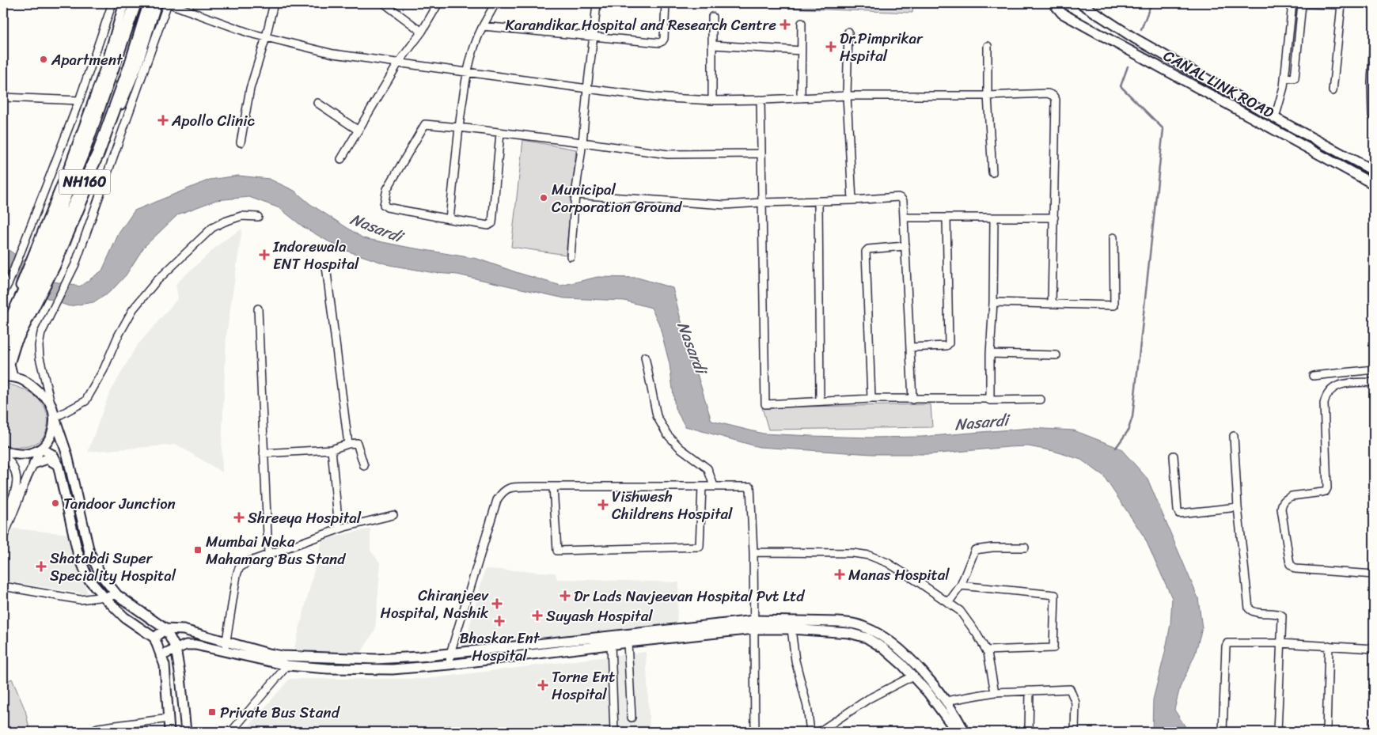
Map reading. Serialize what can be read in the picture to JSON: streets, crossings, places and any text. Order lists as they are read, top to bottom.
{
  "streets": {
    "highway": ["NH160"],
    "main road": ["CANAL LINK ROAD"]
  },
  "water": ["Nasardi"],
  "places": {
    "health": [
      "Karandikar Hospital and Research Centre",
      "Dr.Pimprikar Hspital",
      "Apollo Clinic",
      "Indorewala ENT Hospital",
      "Vishwesh Childrens Hospital",
      "Shreeya Hospital",
      "Shatabdi Super Speciality Hospital",
      "Manas Hospital",
      "Dr Lads Navjeevan Hospital Pvt Ltd",
      "Chiranjeev Hospital, Nashik",
      "Suyash Hospital",
      "Bhaskar Ent Hospital",
      "Torne Ent Hospital"
    ],
    "other": ["Apartment", "Municipal Corporation Ground", "Tandoor Junction"],
    "transit": ["Mumbai Naka Mahamarg Bus Stand", "Private Bus Stand"]
  }
}
